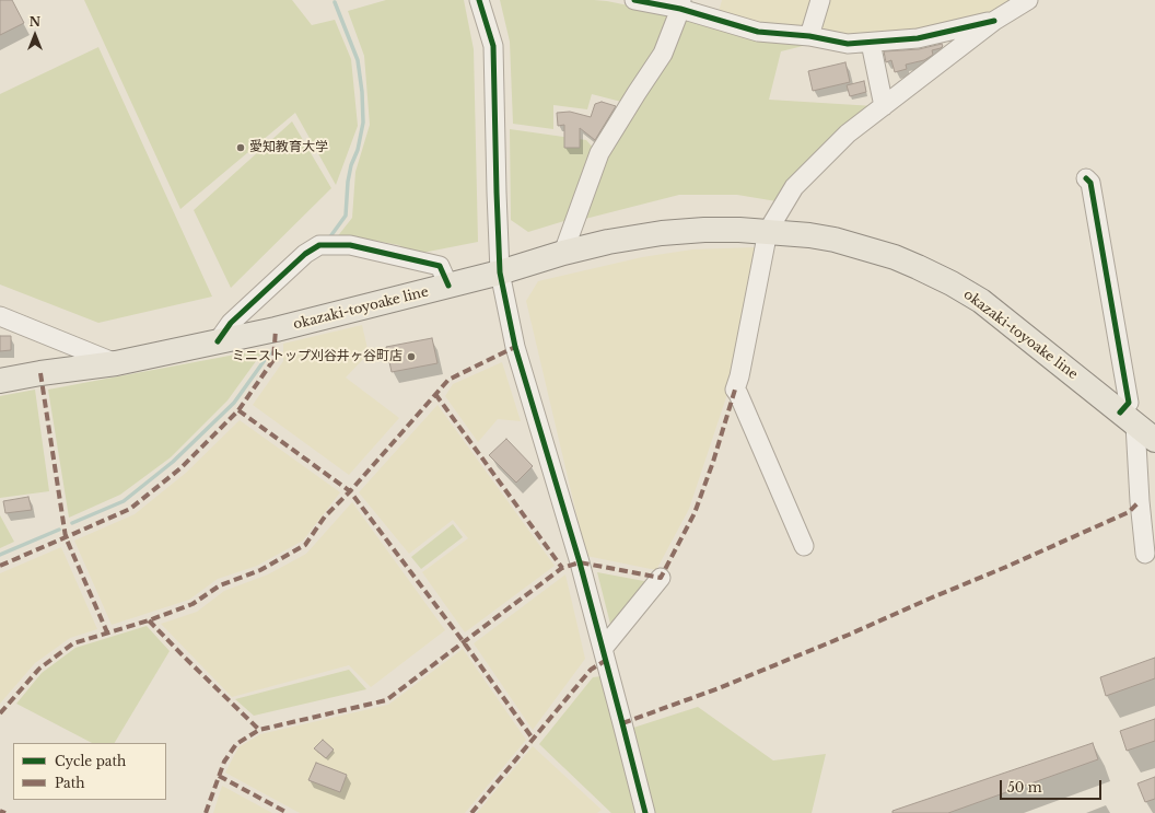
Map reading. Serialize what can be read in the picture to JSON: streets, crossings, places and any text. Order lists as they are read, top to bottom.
{
  "streets": {
    "main road": ["okazaki-toyoake line"]
  },
  "places": ["愛知教育大学", "ミニストップ刈谷井ヶ谷町店"],
  "legend": ["Cycle path", "Path"],
  "scale_bar": "50 m",
  "north": "top"
}
